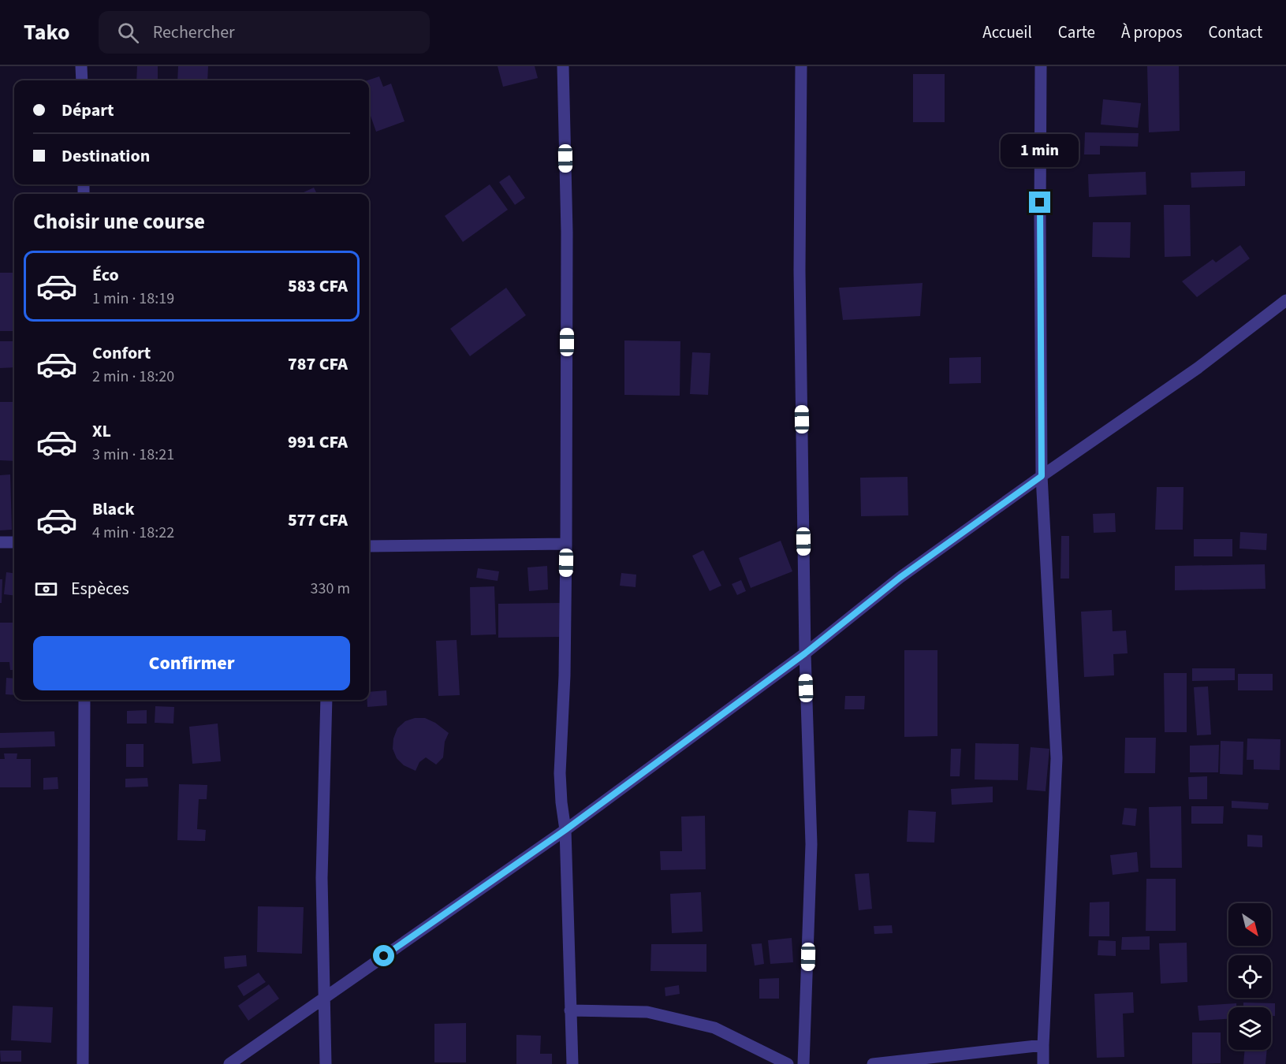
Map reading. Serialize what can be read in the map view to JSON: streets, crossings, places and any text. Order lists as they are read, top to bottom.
{
  "north": "bottom right",
  "page": {
    "header": "Tako",
    "search": "Rechercher",
    "nav": [
      "Accueil",
      "Carte",
      "À propos",
      "Contact"
    ],
    "banner": ["Départ", "Destination"],
    "bubble": "1 min",
    "heading": "Choisir une course",
    "list": [
      {
        "name": "Éco",
        "note": "1 min · 18:19",
        "value": "583 CFA"
      },
      {
        "name": "Confort",
        "note": "2 min · 18:20",
        "value": "787 CFA"
      },
      {
        "name": "XL",
        "note": "3 min · 18:21",
        "value": "991 CFA"
      },
      {
        "name": "Black",
        "note": "4 min · 18:22",
        "value": "577 CFA"
      }
    ],
    "pay": ["Espèces", "330 m"],
    "buttons": "Confirmer"
  }
}
